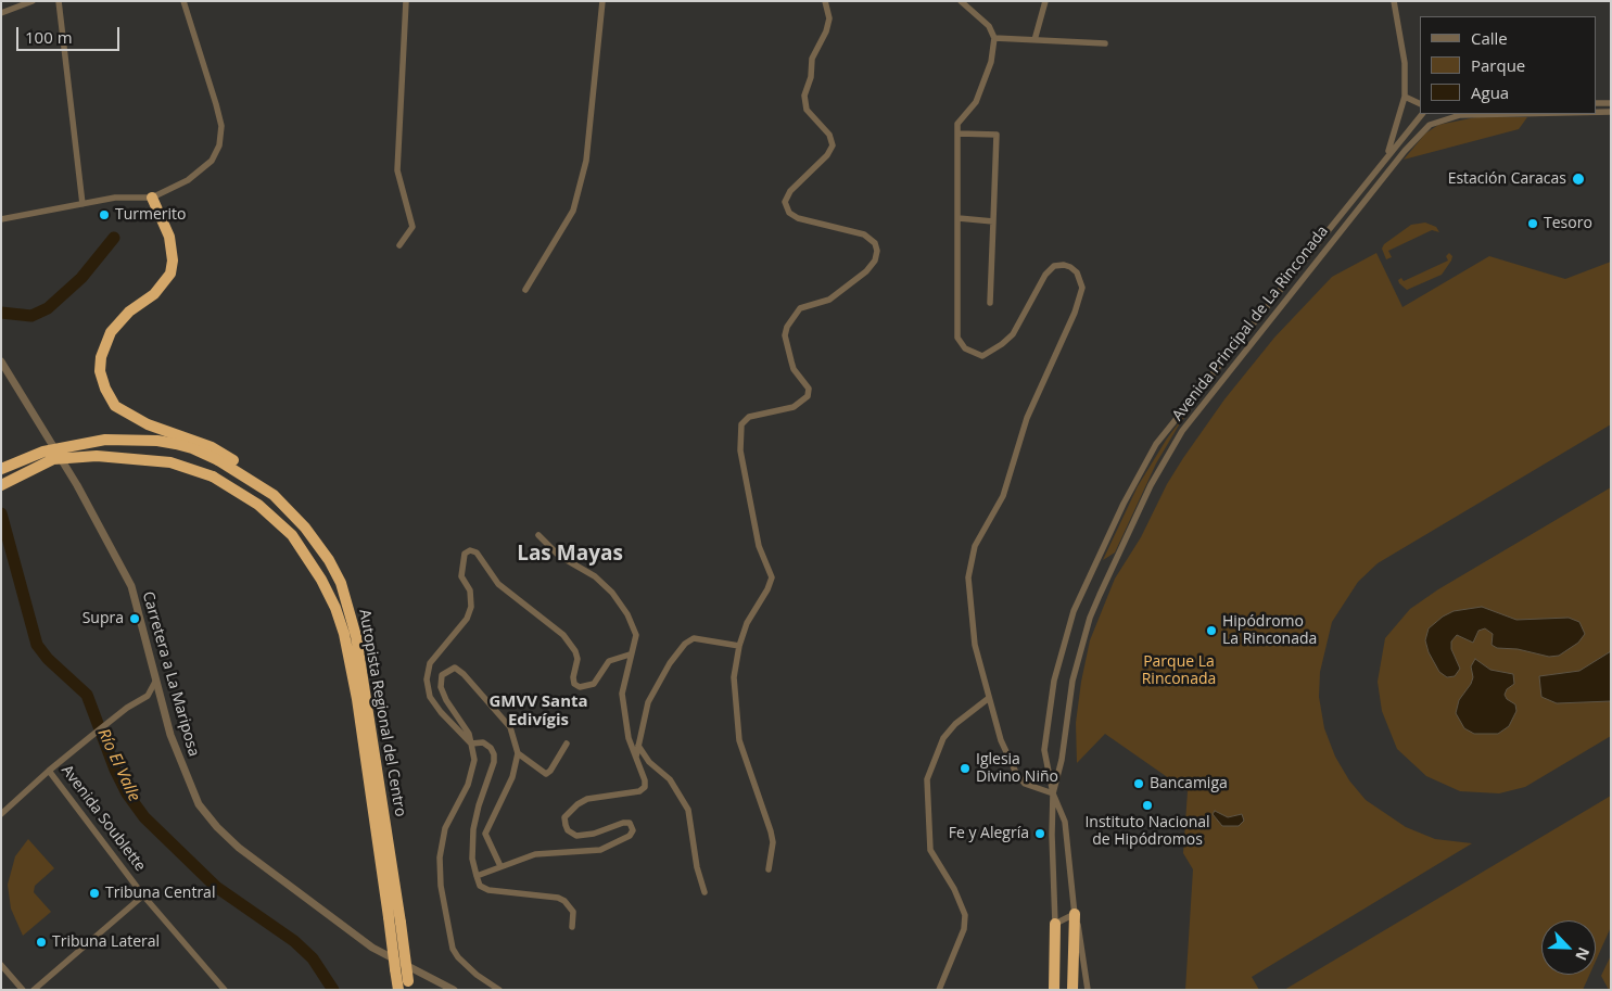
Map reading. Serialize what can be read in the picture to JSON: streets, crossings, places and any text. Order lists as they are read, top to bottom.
{
  "streets": {
    "highway": ["Autopista Regional del Centro"],
    "street": ["Avenida Principal de La Rinconada", "Carretera a La Mariposa", "Avenida Soublette"]
  },
  "crossings": [
    ["Carretera a La Mariposa", "Avenida Soublette"]
  ],
  "districts": ["Las Mayas", "GMVV Santa Edivígis"],
  "water": ["Río El Valle"],
  "parks": ["Parque La Rinconada"],
  "places": [
    "Estación Caracas",
    "Turmerito",
    "Tesoro",
    "Supra",
    "Hipódromo La Rinconada",
    "Iglesia Divino Niño",
    "Bancamiga",
    "Instituto Nacional de Hipódromos",
    "Fe y Alegría",
    "Tribuna Central",
    "Tribuna Lateral"
  ],
  "legend": ["Calle", "Parque", "Agua"],
  "scale_bar": "100 m",
  "north": "bottom right"
}
